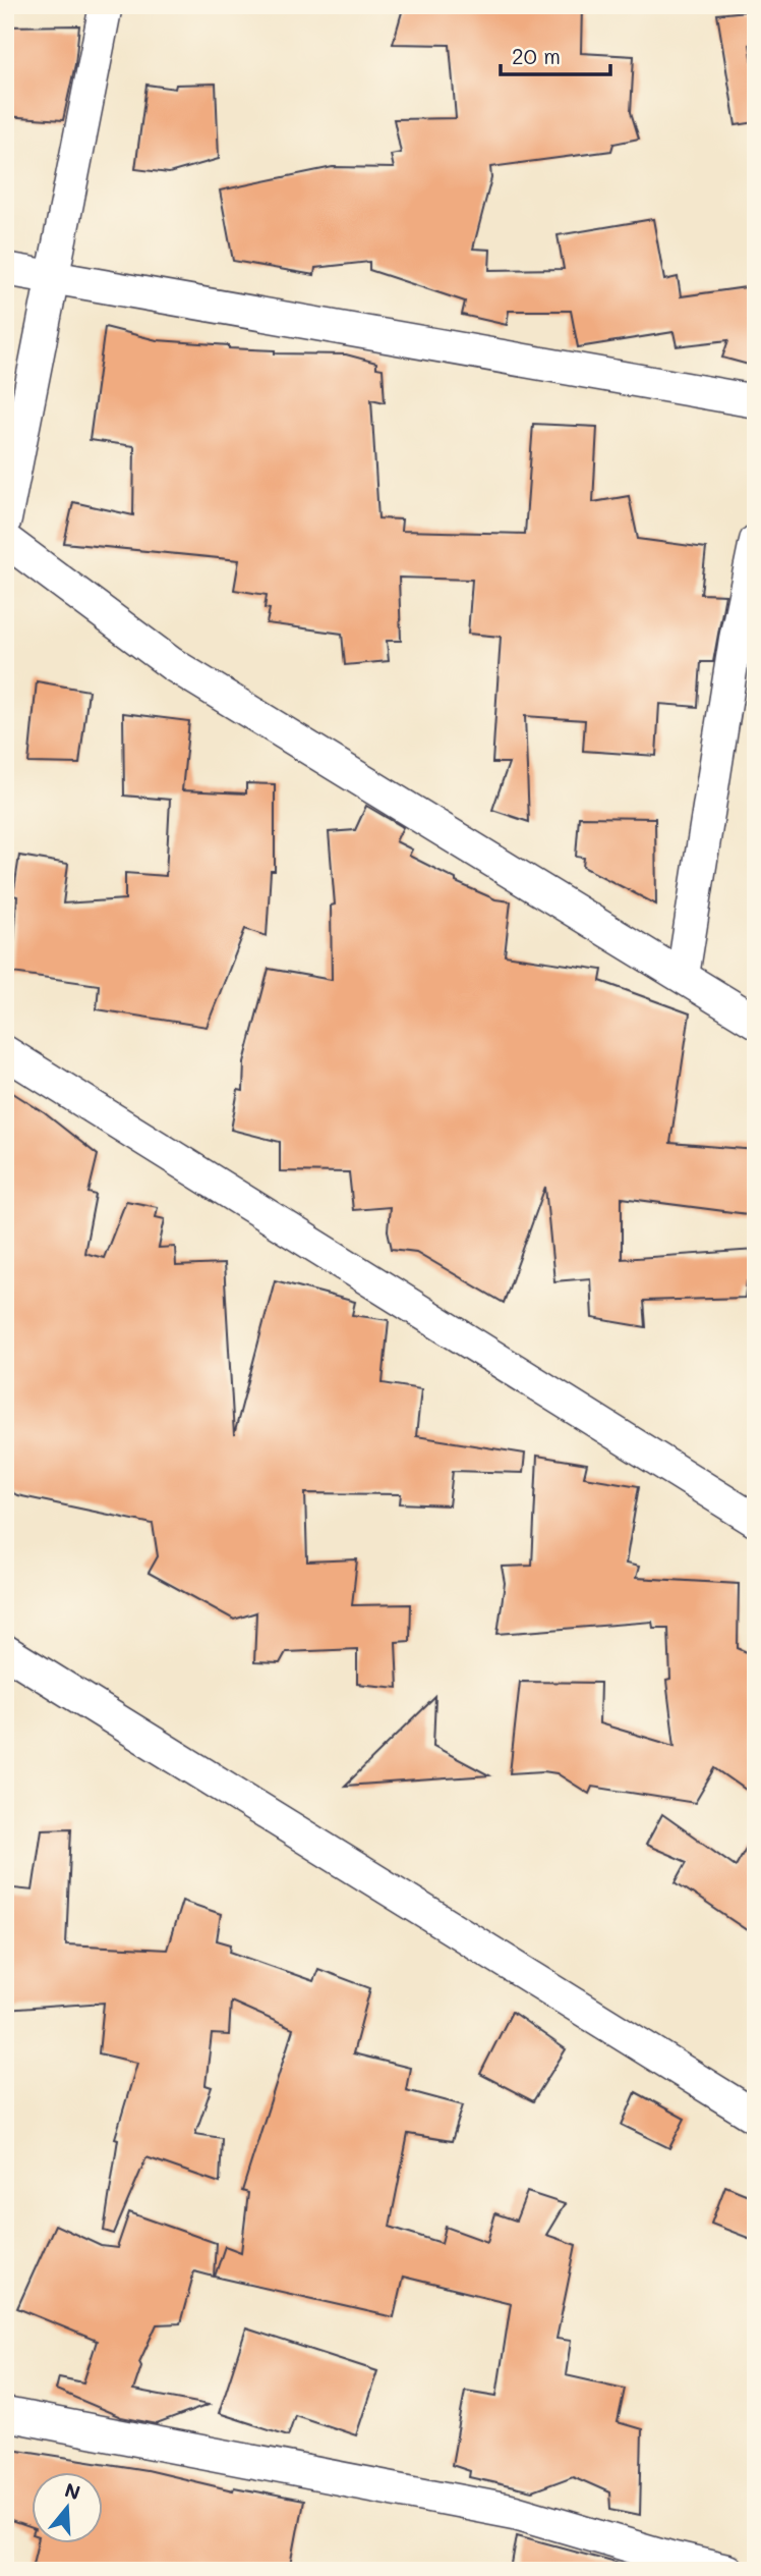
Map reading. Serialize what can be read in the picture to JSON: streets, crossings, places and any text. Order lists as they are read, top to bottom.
{
  "scale_bar": "20 m",
  "north": "top"
}
